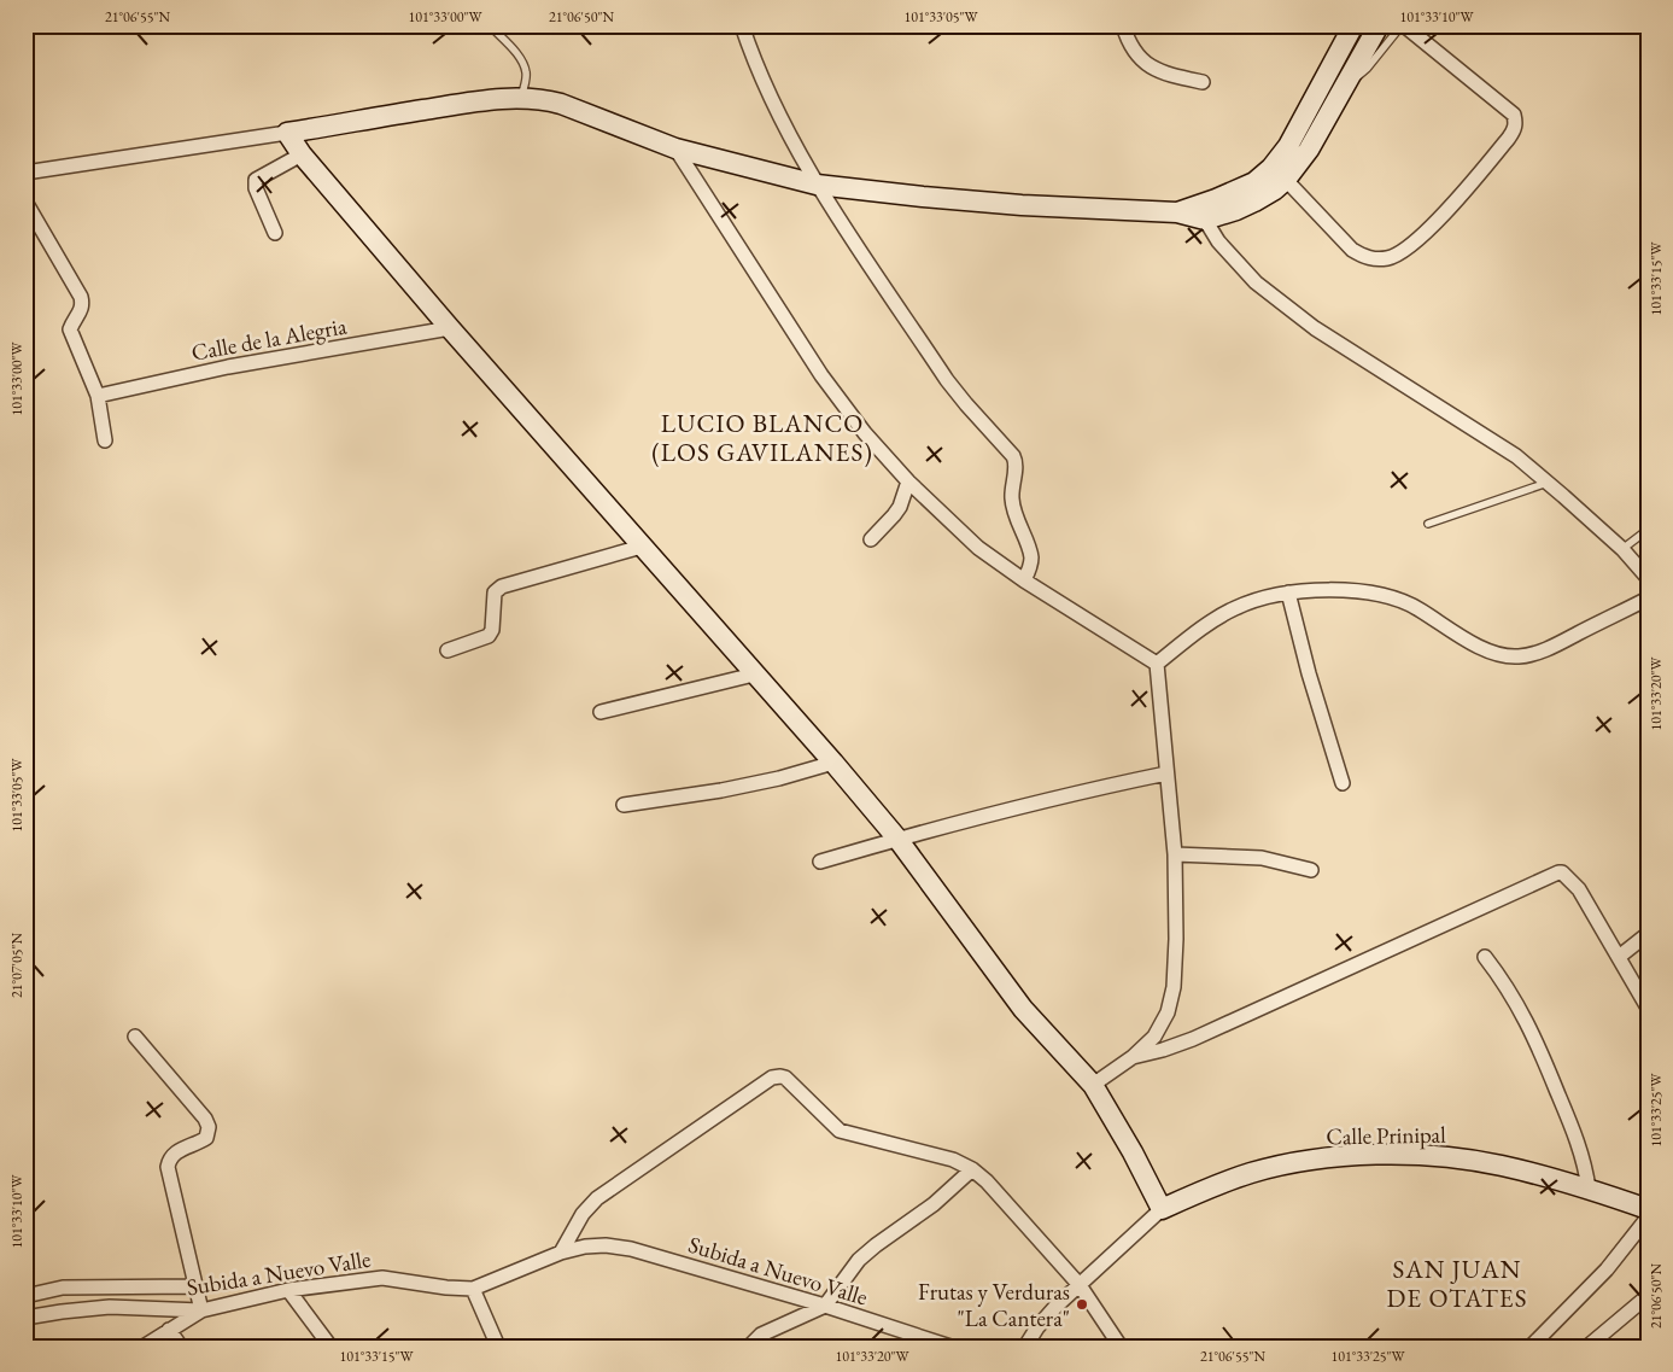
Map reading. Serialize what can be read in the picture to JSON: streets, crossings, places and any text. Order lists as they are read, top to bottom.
{
  "streets": {
    "street": ["Calle de la Alegria", "Calle Prinipal", "Subida a Nuevo Valle"]
  },
  "districts": ["LUCIO BLANCO (LOS GAVILANES)", "SAN JUAN DE OTATES"],
  "places": ["Frutas y Verduras \"La Cantera\""],
  "coordinates": [
    "21°06'55\"N",
    "101°33'00\"W",
    "21°06'50\"N",
    "101°33'05\"W",
    "101°33'10\"W",
    "101°33'15\"W",
    "101°33'20\"W",
    "21°07'05\"N",
    "101°33'25\"W"
  ]
}
